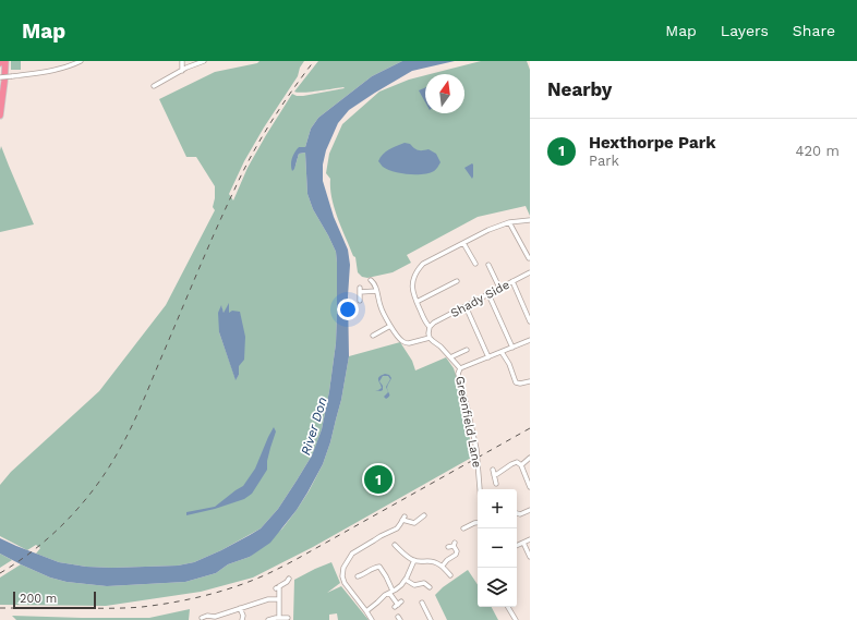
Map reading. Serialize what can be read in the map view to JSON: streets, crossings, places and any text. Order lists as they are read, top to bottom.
{
  "streets": {
    "street": ["Shady Side", "Greenfield Lane"]
  },
  "water": ["River Don"],
  "scale_bar": "200 m",
  "north": "top",
  "page": {
    "header": "Map",
    "nav": ["Map", "Layers", "Share"],
    "heading": "Nearby",
    "list": [
      {
        "mark": "1",
        "name": "Hexthorpe Park",
        "note": "Park",
        "value": "420 m"
      }
    ],
    "pins": "1",
    "map_buttons": ["+", "−"],
    "scale": "200 m"
  }
}
